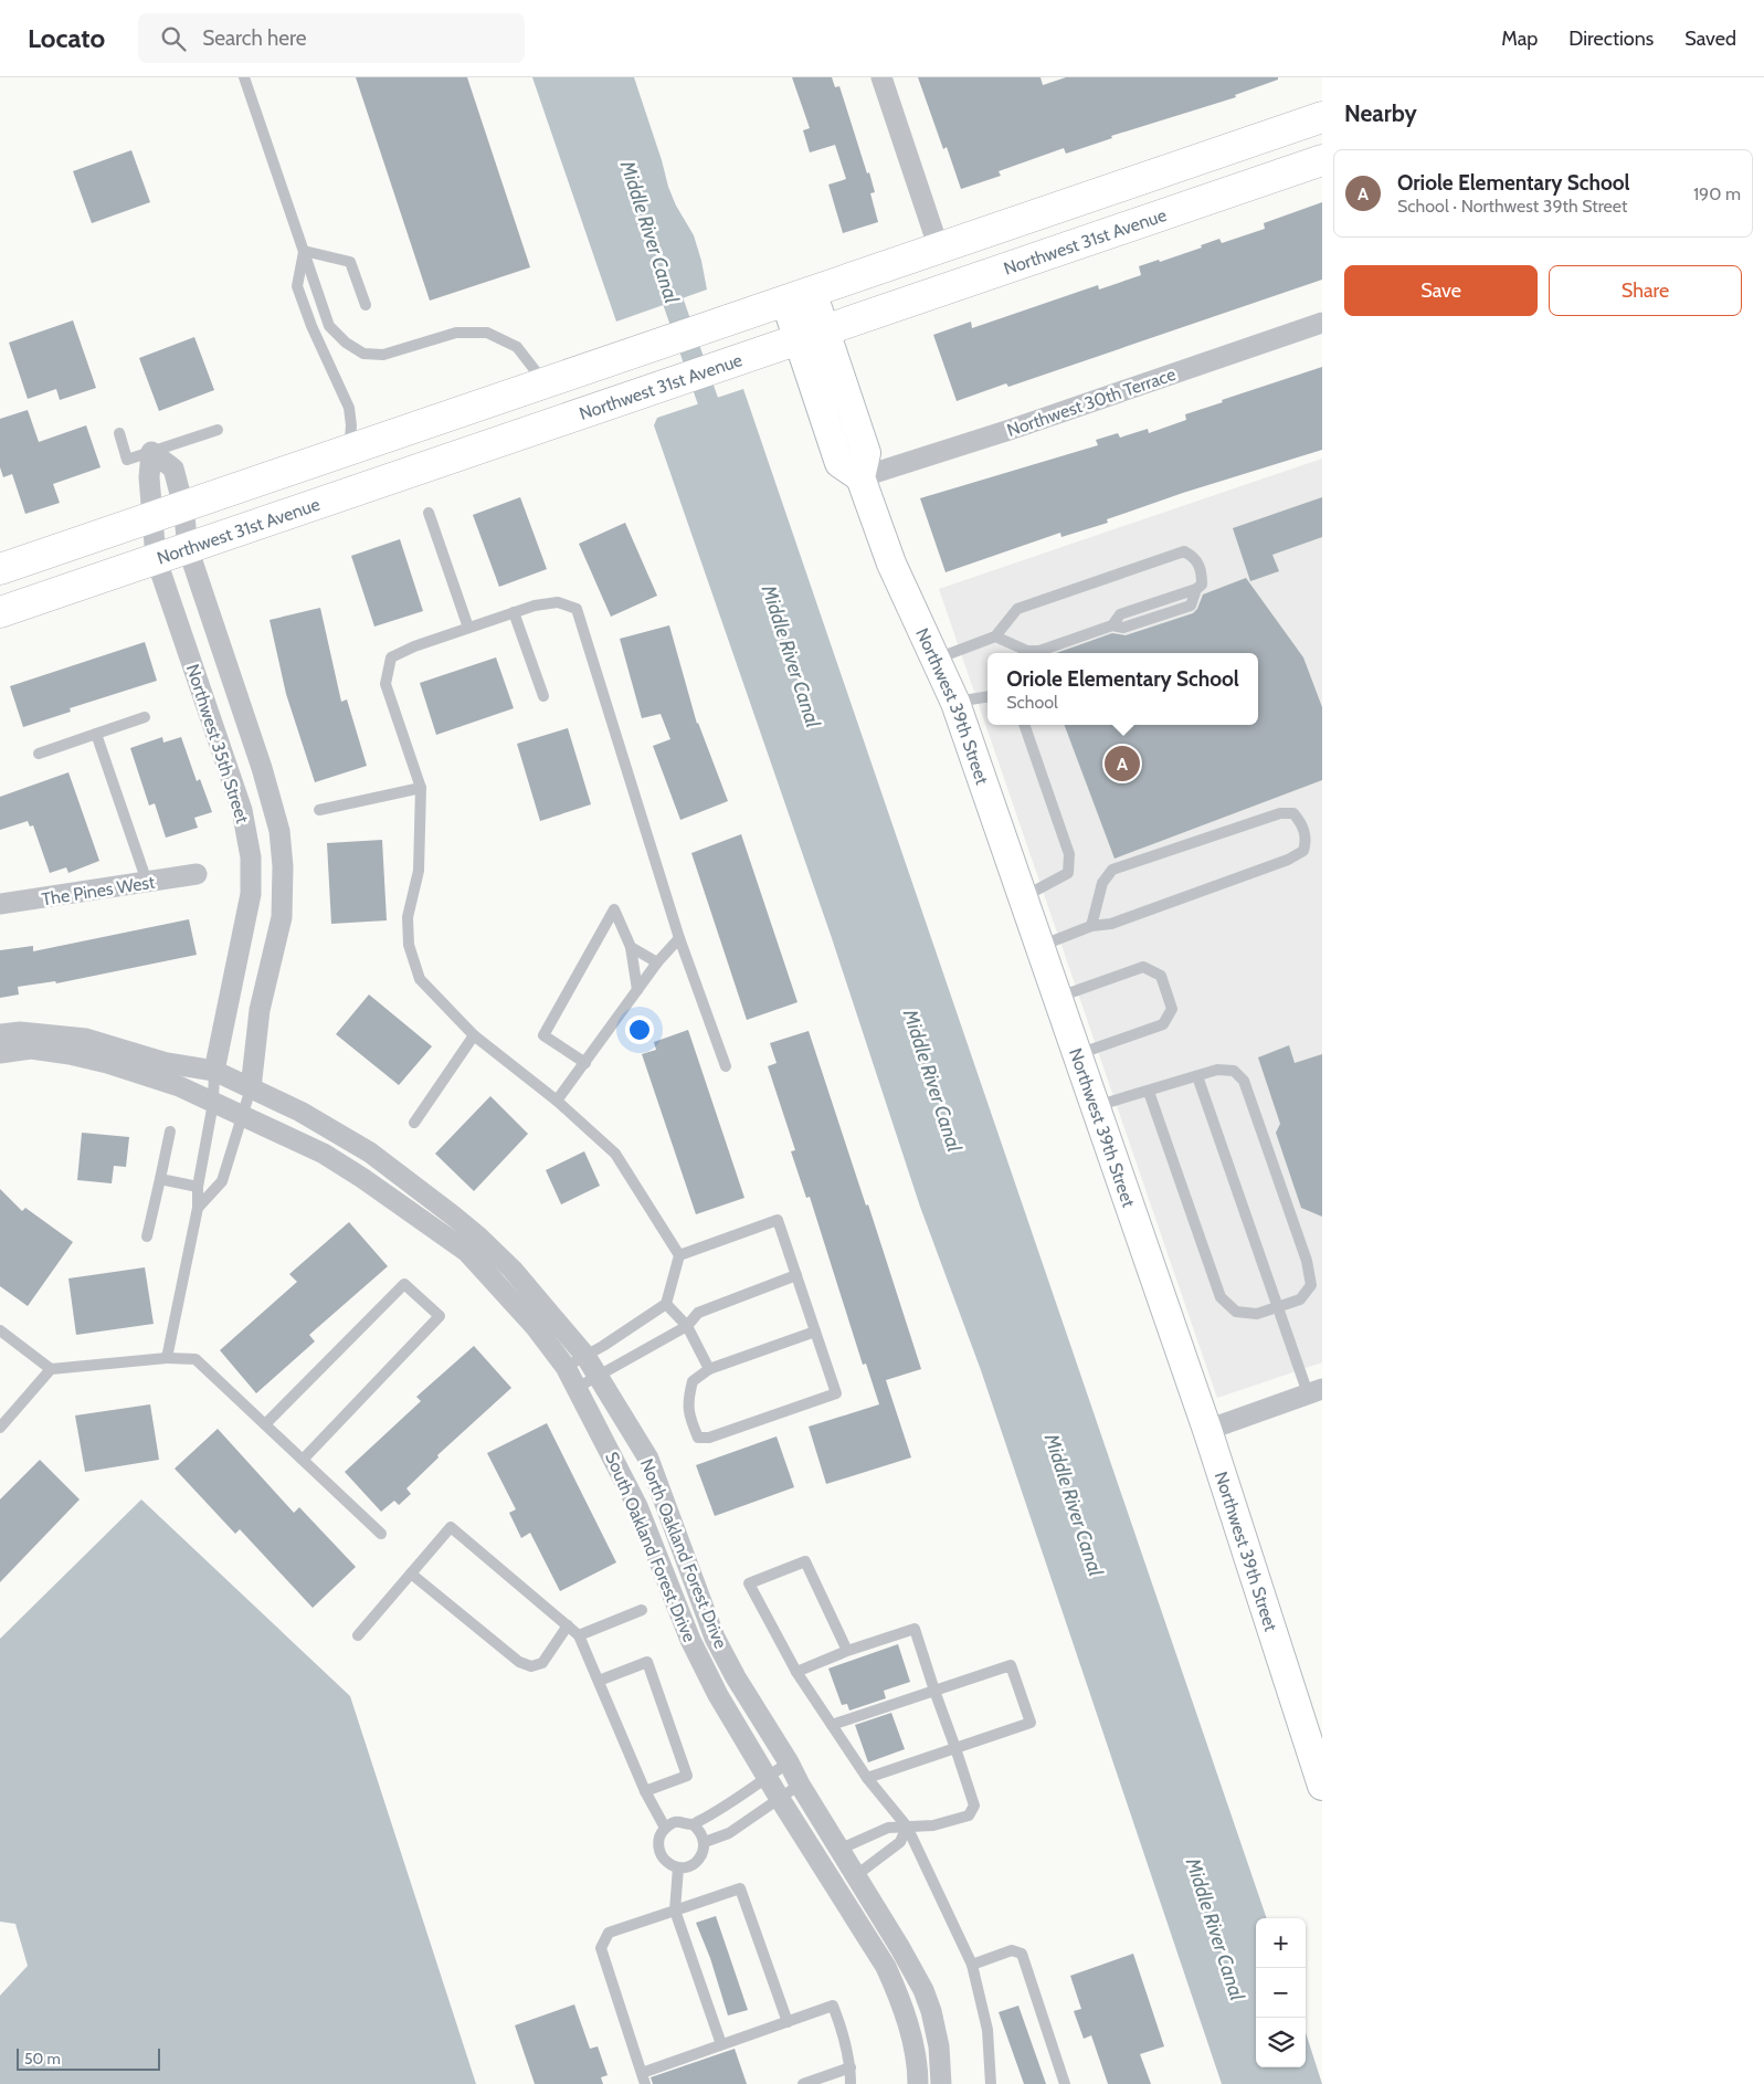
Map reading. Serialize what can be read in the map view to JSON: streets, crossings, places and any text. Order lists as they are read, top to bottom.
{
  "streets": {
    "main road": ["Northwest 31st Avenue"],
    "street": [
      "Northwest 30th Terrace",
      "Northwest 39th Street",
      "Northwest 35th Street",
      "The Pines West",
      "South Oakland Forest Drive",
      "North Oakland Forest Drive"
    ]
  },
  "crossings": [
    ["Northwest 31st Avenue", "Northwest 35th Street"],
    ["Northwest 30th Terrace", "Northwest 39th Street"],
    ["Northwest 35th Street", "North Oakland Forest Drive"]
  ],
  "water": ["Middle River Canal"],
  "scale_bar": "50 m",
  "page": {
    "header": "Locato",
    "search": "Search here",
    "nav": ["Map", "Directions", "Saved"],
    "heading": "Nearby",
    "list": [
      {
        "mark": "A",
        "name": "Oriole Elementary School",
        "note": "School · Northwest 39th Street",
        "value": "190 m"
      }
    ],
    "buttons": ["Save", "Share"],
    "popup": ["Oriole Elementary School", "School"],
    "pins": "A",
    "map_buttons": ["+", "−"],
    "scale": "50 m"
  }
}
